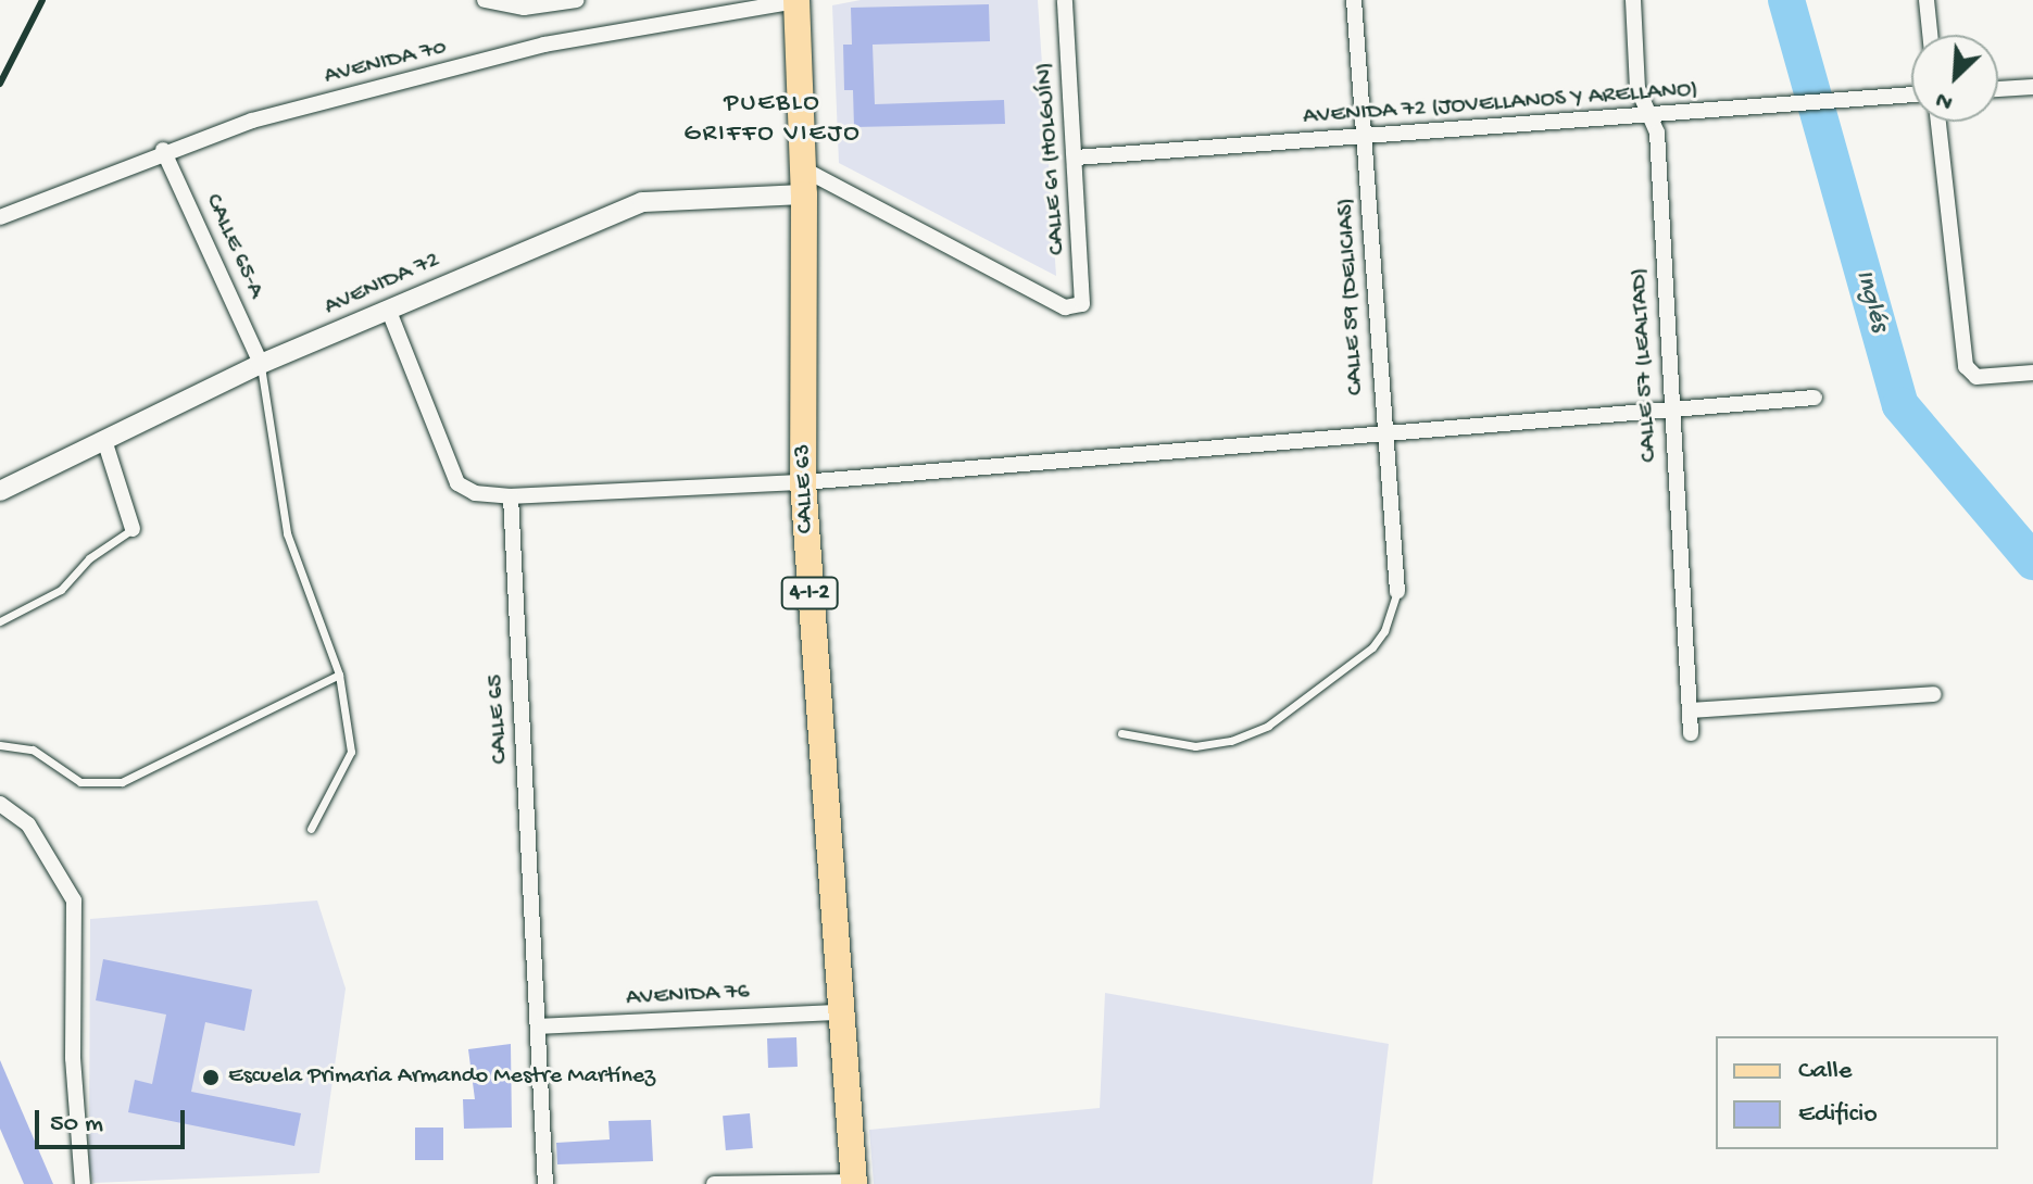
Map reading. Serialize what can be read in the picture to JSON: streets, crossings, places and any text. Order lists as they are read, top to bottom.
{
  "streets": {
    "main road": ["CALLE 63", "4-I-2"],
    "street": [
      "AVENIDA 70",
      "AVENIDA 72 (JOVELLANOS Y ARELLANO)",
      "CALLE 61 (HOLGUÍN)",
      "CALLE 65-A",
      "AVENIDA 72",
      "CALLE 59 (DELICIAS)",
      "CALLE 57 (LEALTAD)",
      "CALLE 65",
      "AVENIDA 76"
    ]
  },
  "crossings": [
    ["AVENIDA 70", "CALLE 65-A"],
    ["AVENIDA 70", "CALLE 63"],
    ["AVENIDA 72 (JOVELLANOS Y ARELLANO)", "CALLE 61 (HOLGUÍN)"],
    ["AVENIDA 72 (JOVELLANOS Y ARELLANO)", "CALLE 59 (DELICIAS)"],
    ["AVENIDA 72 (JOVELLANOS Y ARELLANO)", "CALLE 57 (LEALTAD)"],
    ["CALLE 61 (HOLGUÍN)", "AVENIDA 72"],
    ["CALLE 65-A", "AVENIDA 72"],
    ["AVENIDA 72", "CALLE 63"],
    ["CALLE 63", "AVENIDA 76"],
    ["CALLE 65", "AVENIDA 76"]
  ],
  "districts": ["PUEBLO GRIFFO VIEJO"],
  "water": ["Inglés"],
  "places": ["Escuela Primaria Armando Mestre Martínez"],
  "legend": ["Calle", "Edificio"],
  "scale_bar": "50 m",
  "north": "bottom left"
}
